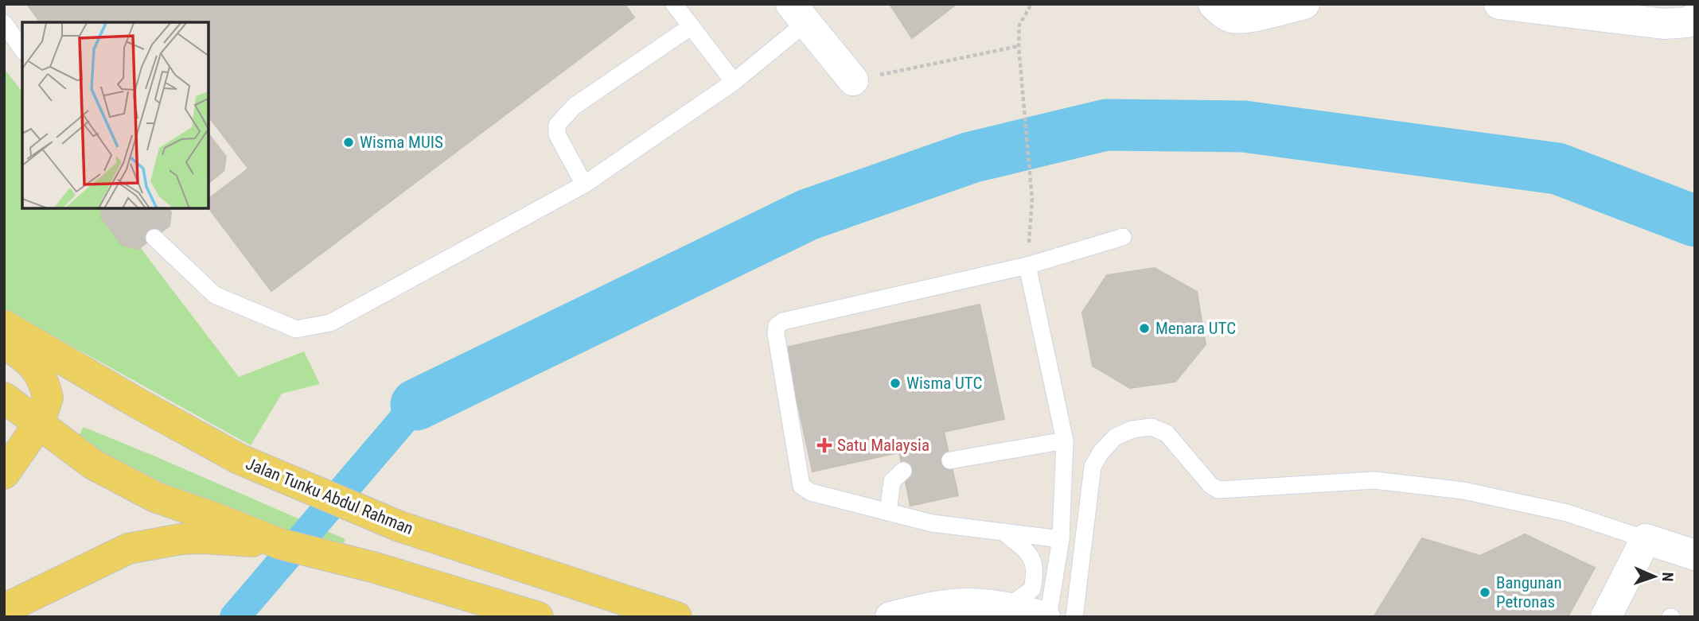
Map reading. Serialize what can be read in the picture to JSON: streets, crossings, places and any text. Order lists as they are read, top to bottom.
{
  "streets": {
    "main road": ["Jalan Tunku Abdul Rahman"]
  },
  "places": {
    "other": [
      "Wisma MUIS",
      "Menara UTC",
      "Wisma UTC",
      "Bangunan Petronas"
    ],
    "health": ["Satu Malaysia"]
  },
  "north": "right"
}
